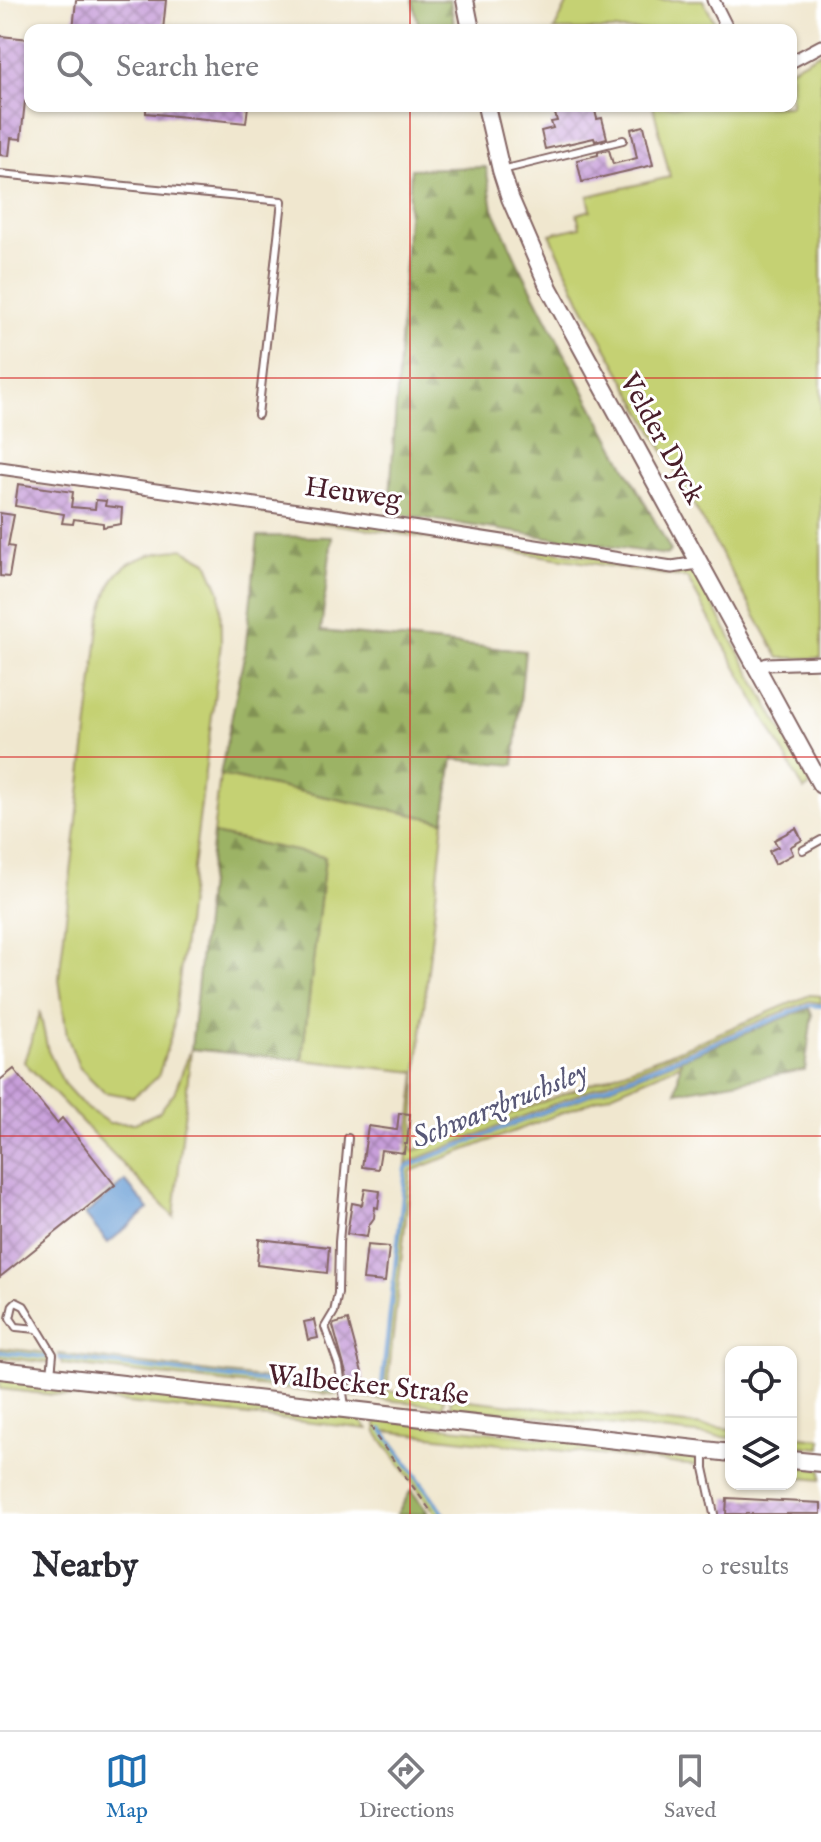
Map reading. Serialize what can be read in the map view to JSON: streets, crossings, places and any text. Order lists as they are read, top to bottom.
{
  "streets": {
    "main road": ["Velder Dyck", "Walbecker Straße"],
    "street": ["Heuweg"]
  },
  "crossings": [
    ["Velder Dyck", "Heuweg"]
  ],
  "water": ["Schwarzbruchsley"],
  "page": {
    "search": "Search here",
    "heading": ["Nearby", "0 results"],
    "nav": ["Map", "Directions", "Saved"]
  }
}
